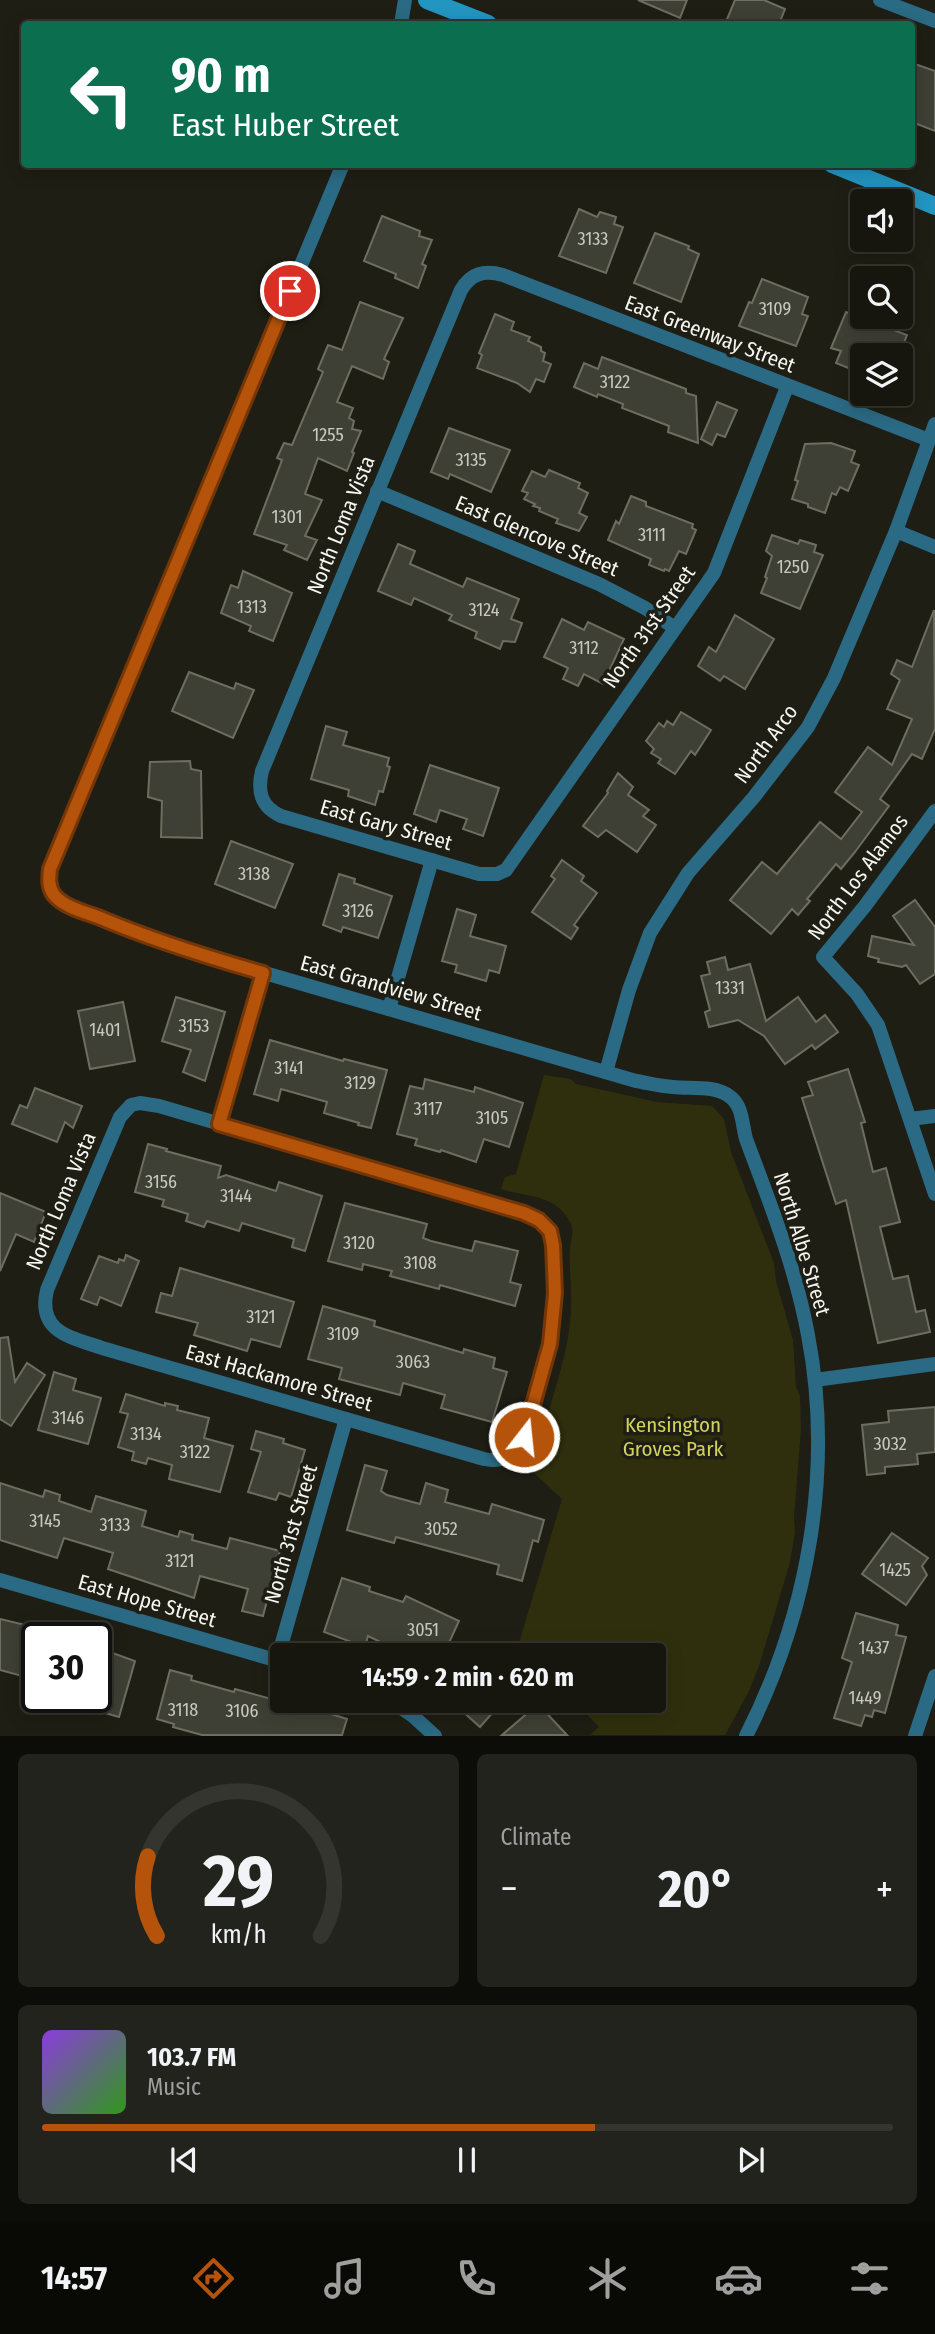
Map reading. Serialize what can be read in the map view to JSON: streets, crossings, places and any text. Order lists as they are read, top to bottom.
{
  "streets": {
    "street": [
      "East Greenway Street",
      "North Loma Vista",
      "East Glencove Street",
      "North 31st Street",
      "North Arco",
      "East Gary Street",
      "North Los Alamos",
      "East Grandview Street",
      "North Albe Street",
      "East Hackamore Street",
      "East Hope Street"
    ]
  },
  "crossings": [
    ["East Greenway Street", "North Loma Vista"],
    ["East Greenway Street", "North 31st Street"],
    ["East Greenway Street", "North Arco"],
    ["North Loma Vista", "East Glencove Street"],
    ["North Loma Vista", "East Gary Street"],
    ["North Loma Vista", "East Hackamore Street"],
    ["East Glencove Street", "North 31st Street"],
    ["North 31st Street", "East Gary Street"],
    ["North 31st Street", "East Hackamore Street"],
    ["North Arco", "East Grandview Street"],
    ["North Arco", "North Albe Street"],
    ["East Grandview Street", "North Albe Street"]
  ],
  "parks": ["Kensington Groves Park"],
  "house_numbers": [
    "3133",
    "3109",
    "3122",
    "1255",
    "3135",
    "1301",
    "3111",
    "1250",
    "1313",
    "3124",
    "3112",
    "3138",
    "3126",
    "1331",
    "3153",
    "1401",
    "3141",
    "3129",
    "3117",
    "3105",
    "3156",
    "3144",
    "3120",
    "3108",
    "3121",
    "3109",
    "3063",
    "3146",
    "3134",
    "3032",
    "3122",
    "3145",
    "3133",
    "3052",
    "3121",
    "1425",
    "3051",
    "1437",
    "1449",
    "3118",
    "3106"
  ],
  "page": {
    "turn": ["90 m", "East Huber Street"],
    "limit": "30",
    "trip": "14:59 · 2 min · 620 m",
    "tile": "Climate",
    "heat": ["−", "20°", "+"],
    "song": ["103.7 FM", "Music"],
    "tabs": "14:57",
    "gauge": ["29", "km/h"]
  }
}
